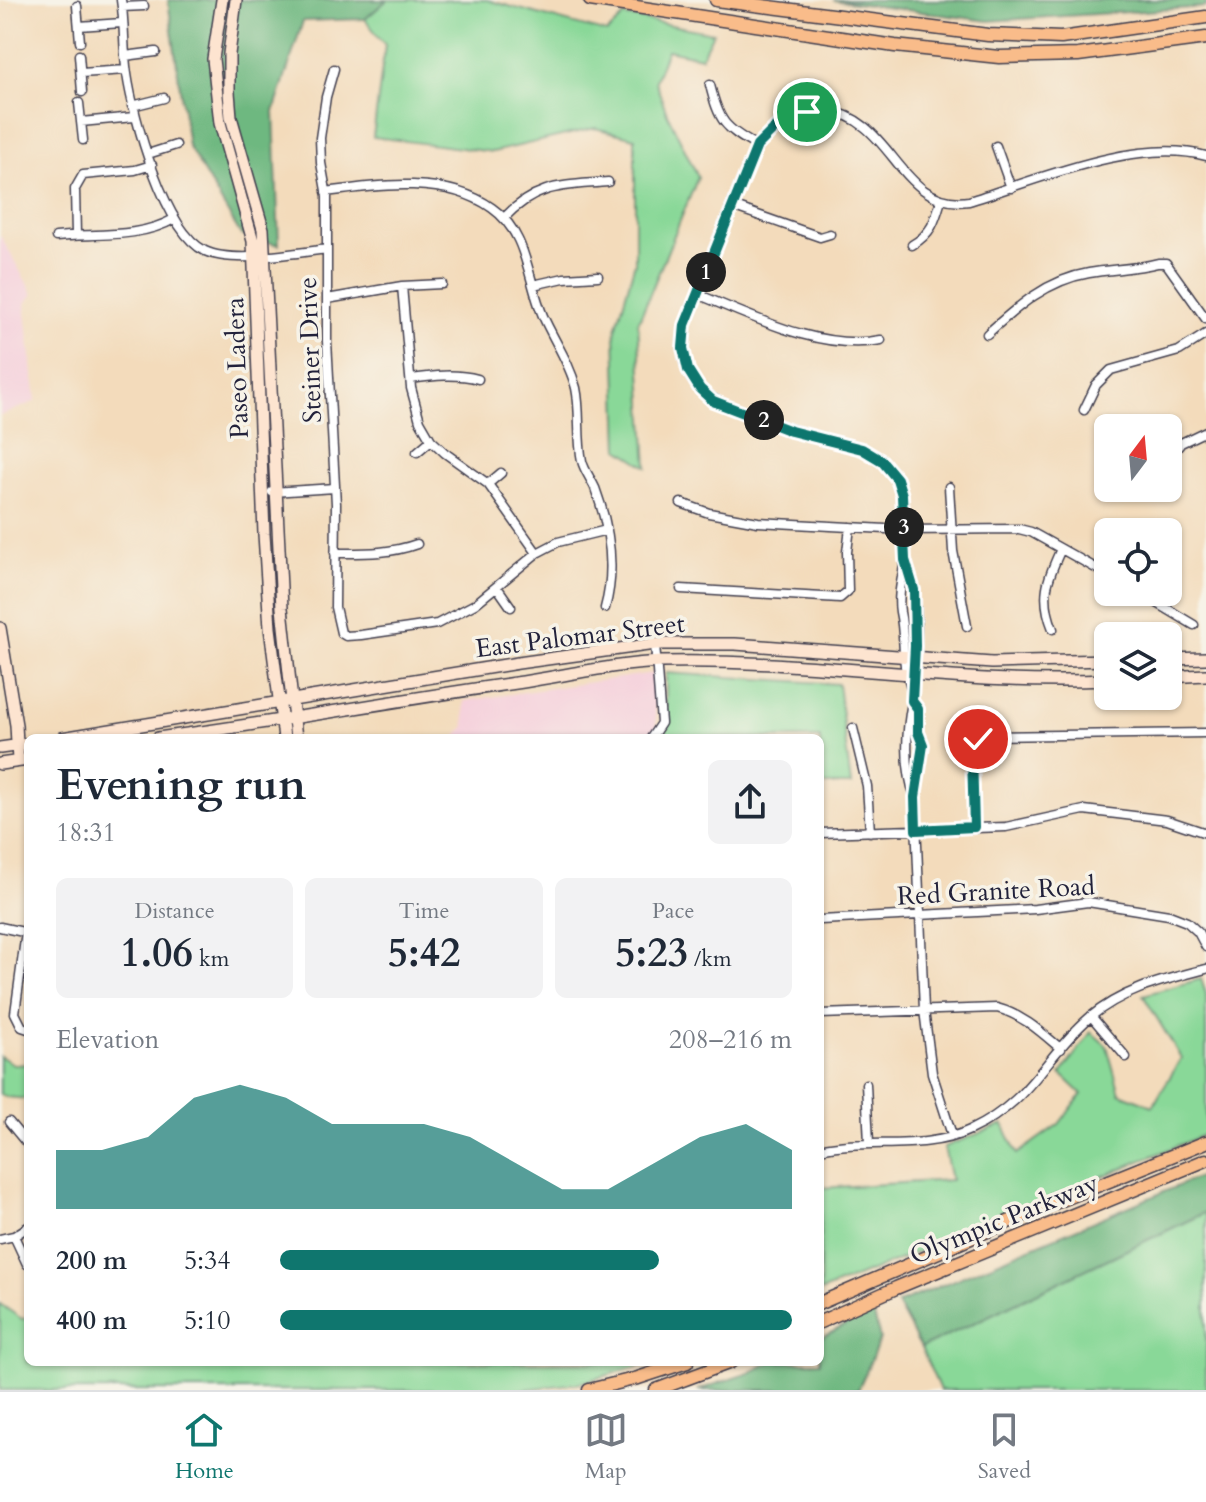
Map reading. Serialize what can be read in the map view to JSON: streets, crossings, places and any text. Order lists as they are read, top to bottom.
{
  "streets": {
    "main road": ["Paseo Ladera", "East Palomar Street", "Olympic Parkway"],
    "street": ["Steiner Drive", "Red Granite Road"]
  },
  "crossings": [
    ["Paseo Ladera", "East Palomar Street"]
  ],
  "north": "top",
  "page": {
    "pins": ["1", "2", "3"],
    "heading": ["Evening run", "18:31"],
    "stats": [
      ["Distance", "1.06 km"],
      ["Time", "5:42"],
      ["Pace", "5:23 /km"]
    ],
    "chart": ["Elevation", "208–216 m"],
    "list": [
      {
        "name": "200 m",
        "note": "5:34"
      },
      {
        "name": "400 m",
        "note": "5:10"
      }
    ],
    "tabs": ["Home", "Map", "Saved"]
  }
}
